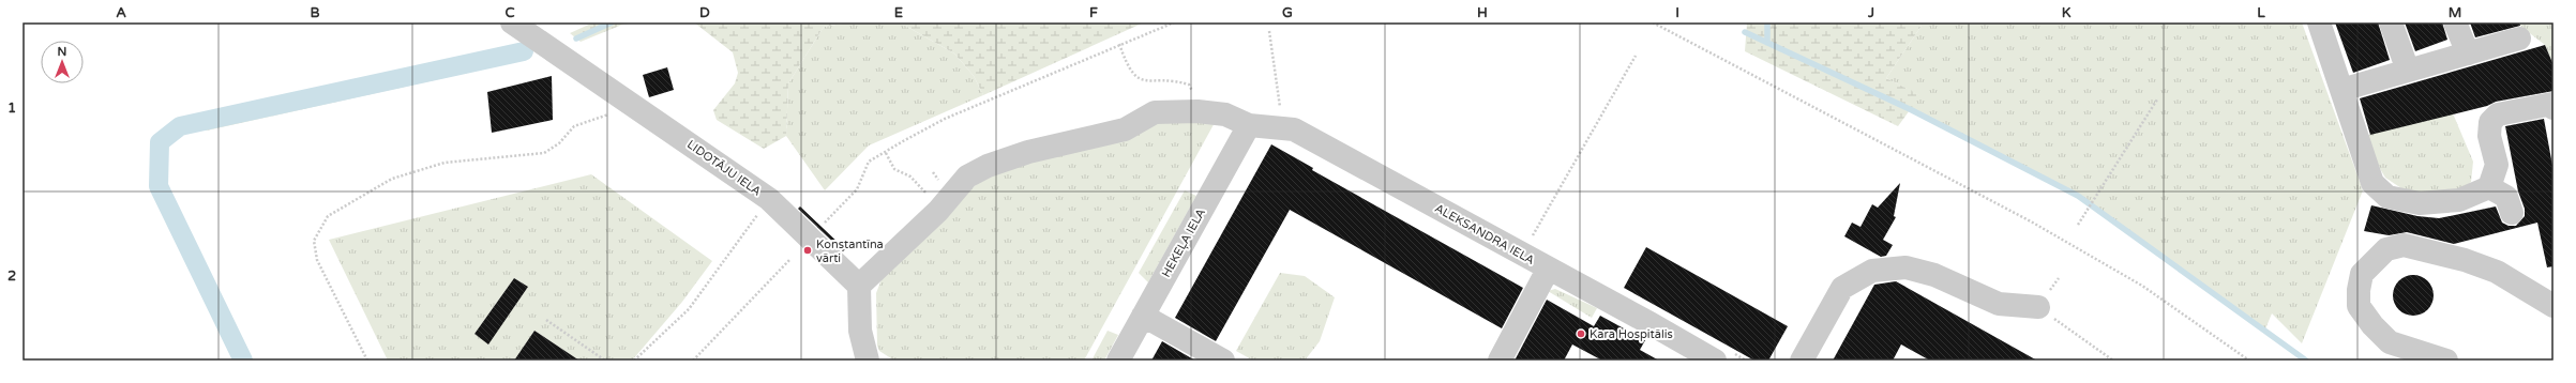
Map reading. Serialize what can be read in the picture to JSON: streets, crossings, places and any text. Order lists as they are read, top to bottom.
{
  "streets": {
    "street": ["LIDOTĀJU IELA", "ALEKSANDRA IELA", "HEKEĻA IELA"]
  },
  "crossings": [
    ["ALEKSANDRA IELA", "HEKEĻA IELA"]
  ],
  "places": ["Konstantīna vārti", "Kara Hospitālis"],
  "north": "top",
  "grid": {
    "columns": [
      "A",
      "B",
      "C",
      "D",
      "E",
      "F",
      "G",
      "H",
      "I",
      "J",
      "K",
      "L",
      "M"
    ],
    "rows": ["1", "2"]
  }
}
